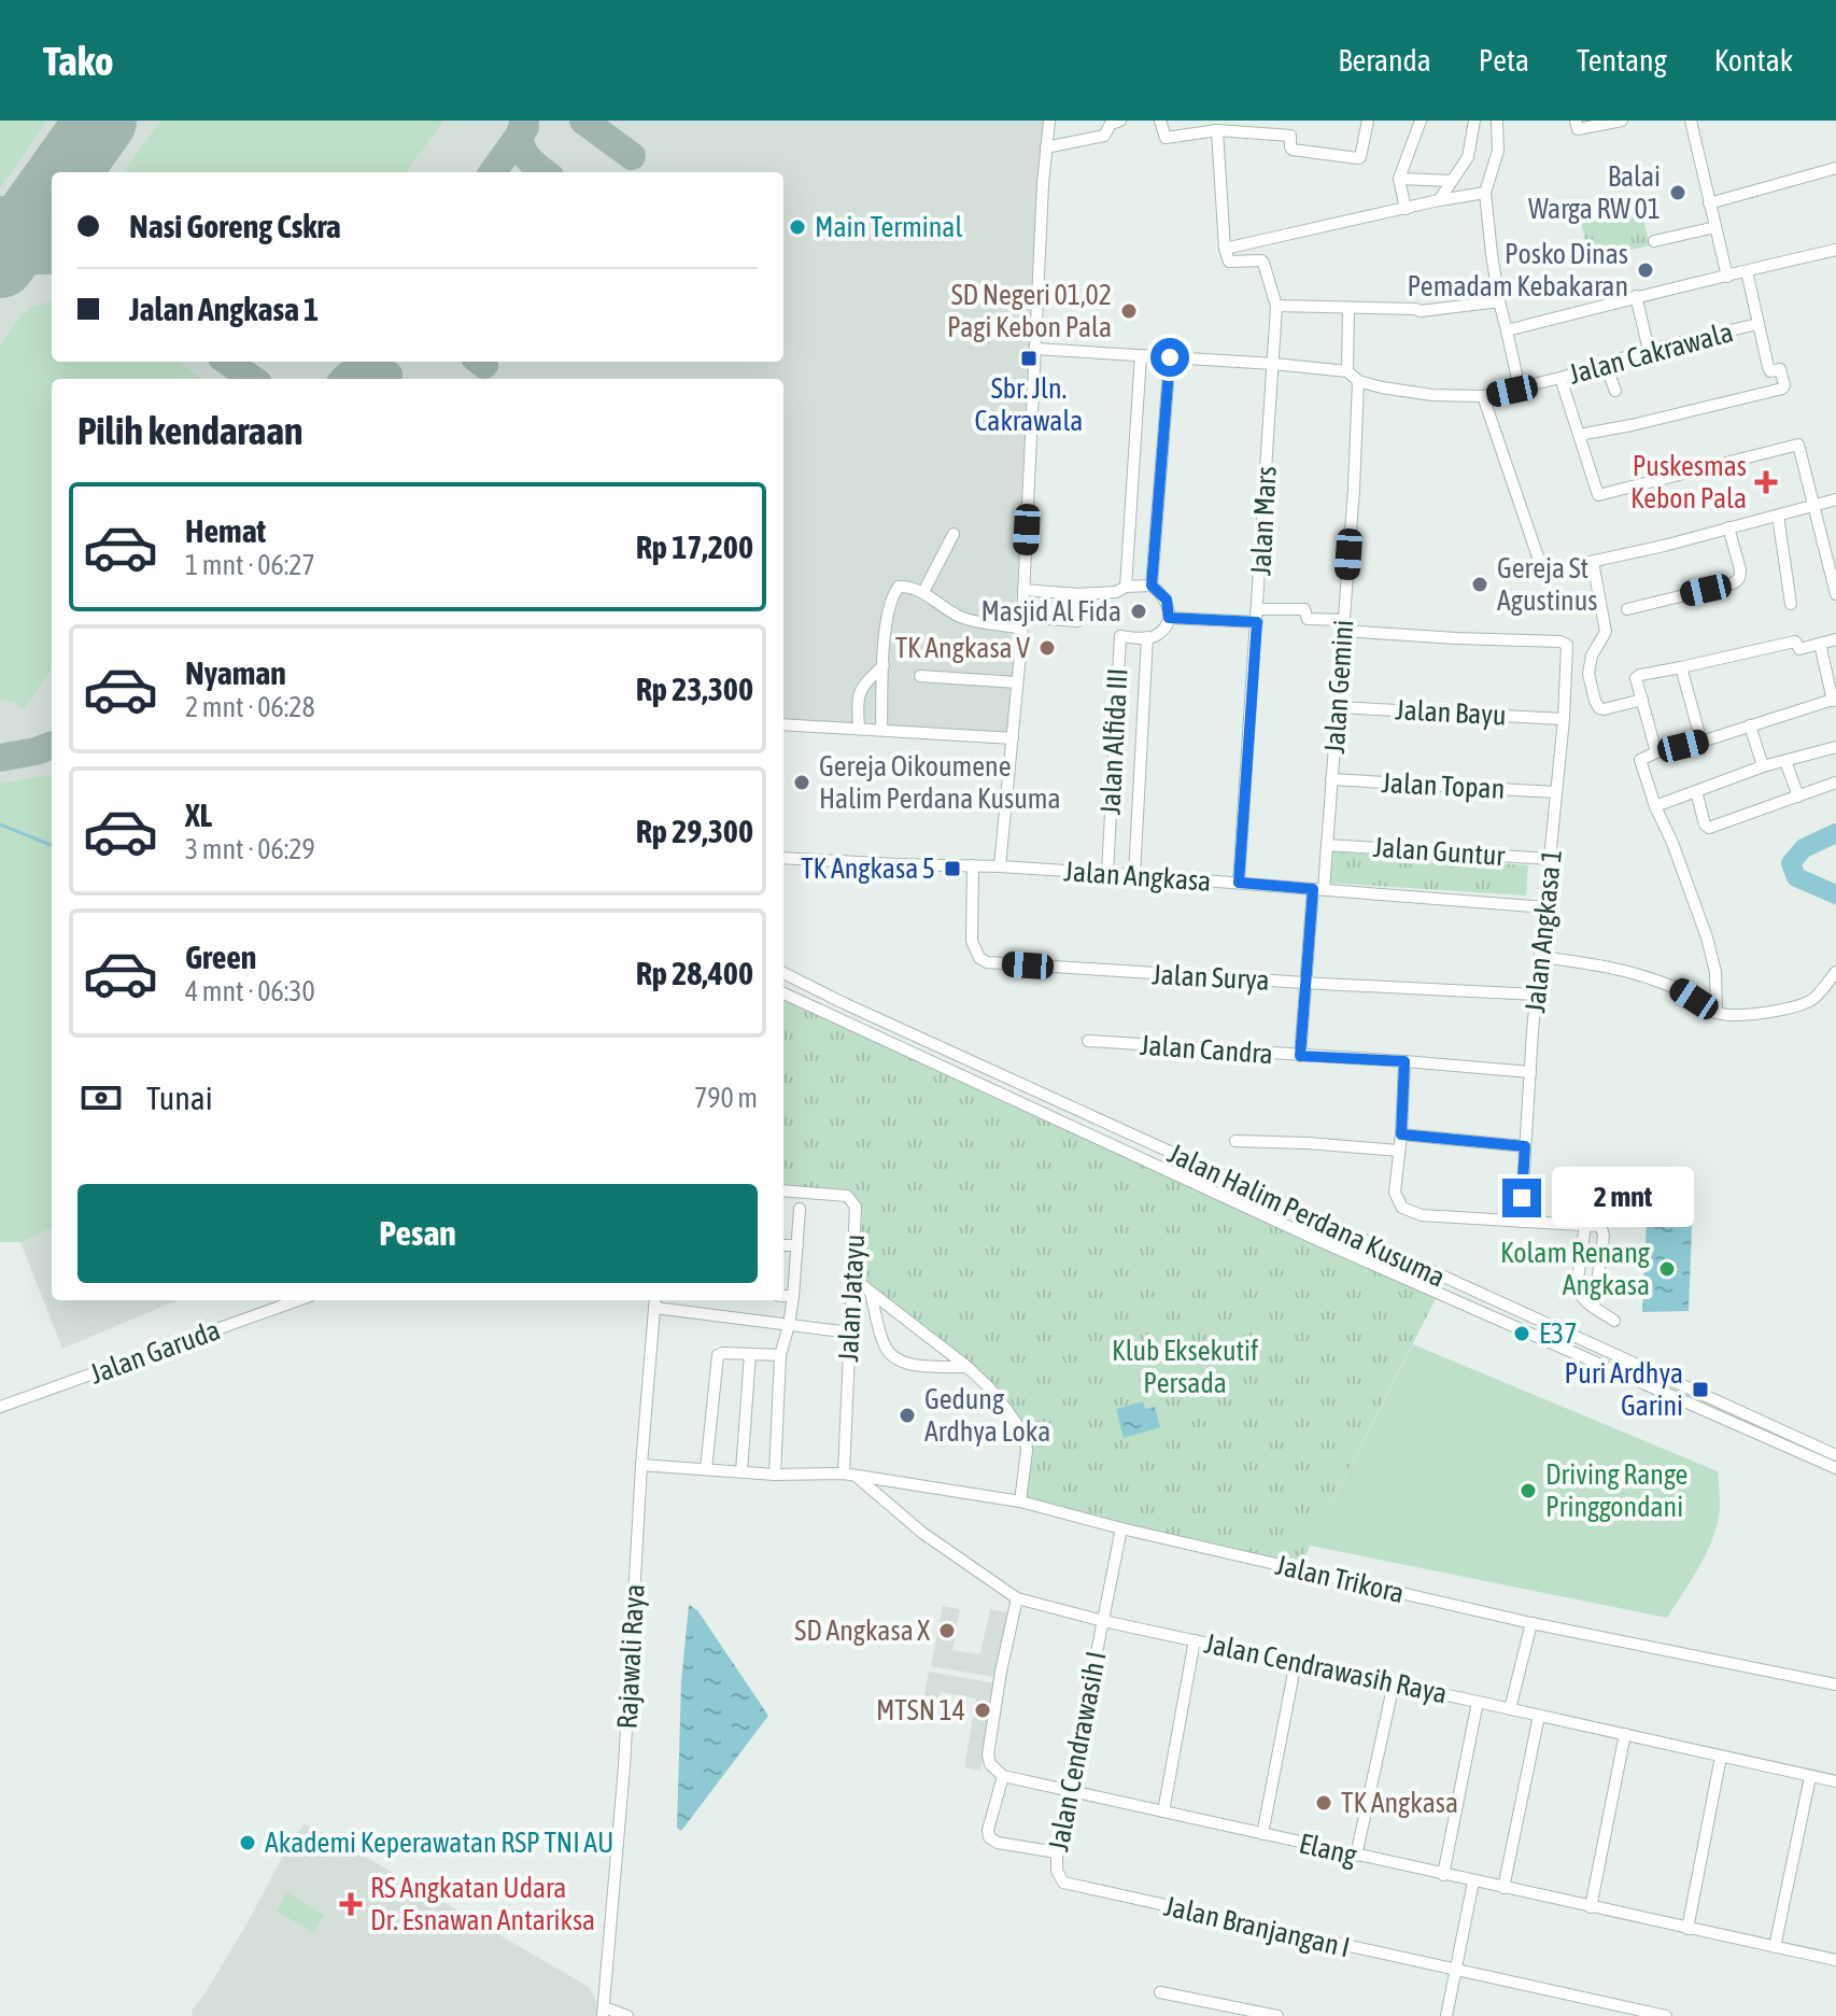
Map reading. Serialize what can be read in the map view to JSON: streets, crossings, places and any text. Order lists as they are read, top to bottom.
{
  "streets": {
    "street": [
      "Jalan Cakrawala",
      "Jalan Mars",
      "Jalan Gemini",
      "Jalan Bayu",
      "Jalan Alfida III",
      "Jalan Topan",
      "Jalan Guntur",
      "Jalan Angkasa",
      "Jalan Angkasa 1",
      "Jalan Surya",
      "Jalan Candra",
      "Jalan Halim Perdana Kusuma",
      "Jalan Jatayu",
      "Jalan Garuda",
      "Jalan Trikora",
      "Rajawali Raya",
      "Jalan Cendrawasih Raya",
      "Jalan Cendrawasih I",
      "Elang",
      "Jalan Branjangan I"
    ]
  },
  "crossings": [
    ["Jalan Cakrawala", "Jalan Gemini"],
    ["Jalan Mars", "Jalan Angkasa"],
    ["Jalan Gemini", "Jalan Bayu"],
    ["Jalan Gemini", "Jalan Topan"],
    ["Jalan Gemini", "Jalan Guntur"],
    ["Jalan Gemini", "Jalan Angkasa"],
    ["Jalan Gemini", "Jalan Angkasa 1"],
    ["Jalan Gemini", "Jalan Surya"],
    ["Jalan Gemini", "Jalan Candra"],
    ["Jalan Bayu", "Jalan Angkasa 1"],
    ["Jalan Alfida III", "Jalan Angkasa"],
    ["Jalan Topan", "Jalan Angkasa 1"],
    ["Jalan Guntur", "Jalan Angkasa 1"],
    ["Jalan Angkasa", "Jalan Angkasa 1"],
    ["Jalan Angkasa", "Jalan Surya"],
    ["Jalan Angkasa 1", "Jalan Surya"],
    ["Jalan Angkasa 1", "Jalan Candra"],
    ["Jalan Jatayu", "Jalan Trikora"],
    ["Jalan Jatayu", "Jalan Cendrawasih Raya"],
    ["Jalan Trikora", "Rajawali Raya"],
    ["Jalan Trikora", "Jalan Cendrawasih Raya"],
    ["Jalan Trikora", "Jalan Cendrawasih I"],
    ["Jalan Cendrawasih Raya", "Jalan Cendrawasih I"],
    ["Jalan Cendrawasih I", "Elang"],
    ["Jalan Cendrawasih I", "Jalan Branjangan I"]
  ],
  "parks": ["Klub Eksekutif Persada"],
  "places": {
    "other": [
      "Balai Warga RW 01",
      "Main Terminal",
      "Posko Dinas Pemadam Kebakaran",
      "SD Negeri 01,02 Pagi Kebon Pala",
      "Gereja St Agustinus",
      "Masjid Al Fida",
      "TK Angkasa V",
      "Gereja Oikoumene Halim Perdana Kusuma",
      "Kolam Renang Angkasa",
      "E37",
      "Gedung Ardhya Loka",
      "Driving Range Pringgondani",
      "SD Angkasa X",
      "MTSN 14",
      "TK Angkasa",
      "Akademi Keperawatan RSP TNI AU"
    ],
    "transit": ["Sbr. Jln. Cakrawala", "TK Angkasa 5", "Puri Ardhya Garini"],
    "health": ["Puskesmas Kebon Pala", "RS Angkatan Udara Dr. Esnawan Antariksa"]
  },
  "page": {
    "header": "Tako",
    "nav": [
      "Beranda",
      "Peta",
      "Tentang",
      "Kontak"
    ],
    "banner": ["Nasi Goreng Cskra", "Jalan Angkasa 1"],
    "heading": "Pilih kendaraan",
    "list": [
      {
        "name": "Hemat",
        "note": "1 mnt · 06:27",
        "value": "Rp 17,200"
      },
      {
        "name": "Nyaman",
        "note": "2 mnt · 06:28",
        "value": "Rp 23,300"
      },
      {
        "name": "XL",
        "note": "3 mnt · 06:29",
        "value": "Rp 29,300"
      },
      {
        "name": "Green",
        "note": "4 mnt · 06:30",
        "value": "Rp 28,400"
      }
    ],
    "pay": ["Tunai", "790 m"],
    "bubble": "2 mnt",
    "buttons": "Pesan"
  }
}
